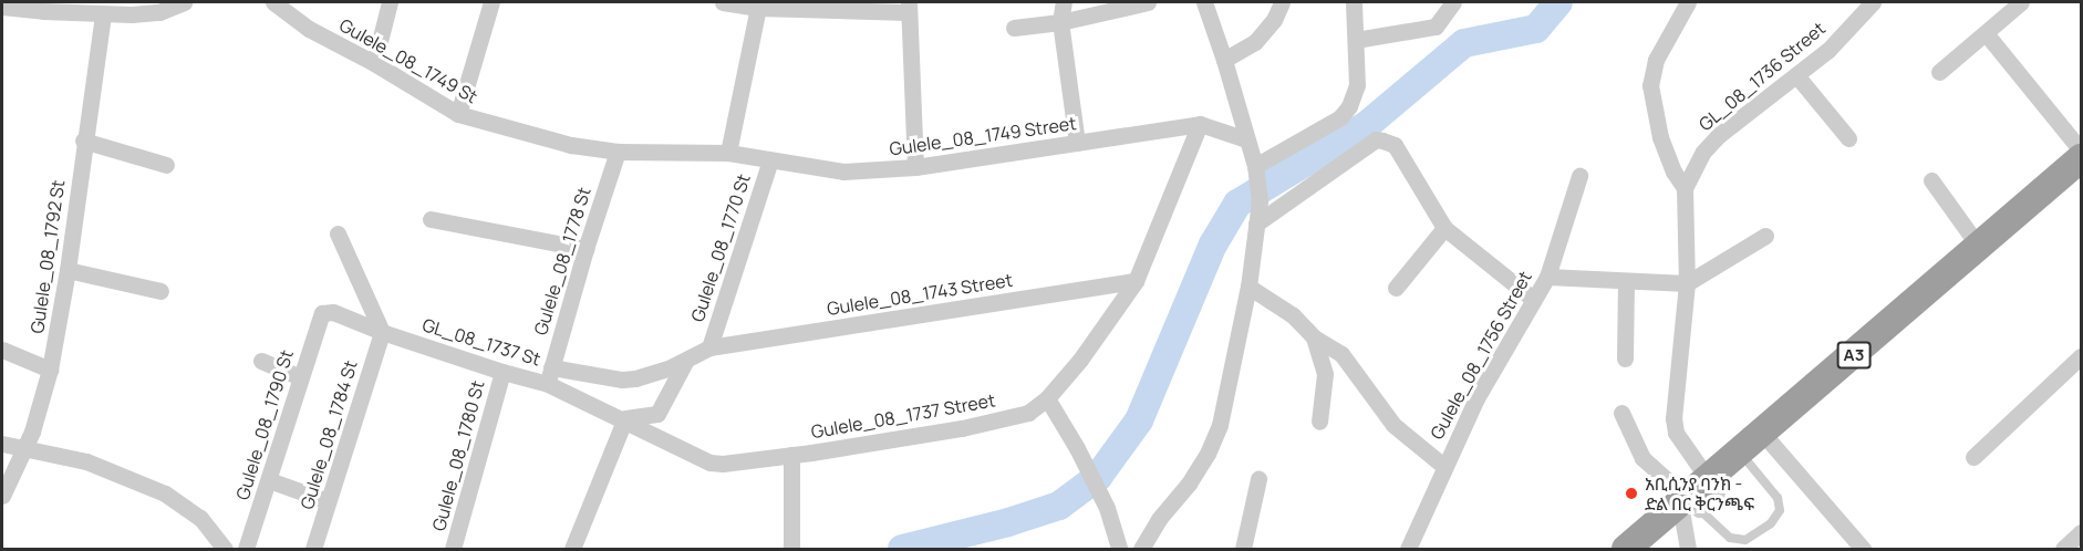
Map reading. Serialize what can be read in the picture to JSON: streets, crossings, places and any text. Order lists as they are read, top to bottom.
{
  "streets": {
    "highway": ["A3"],
    "street": [
      "Gulele_08_1749 St",
      "GL_08_1736 Street",
      "Gulele_08_1749 Street",
      "Gulele_08_1770 St",
      "Gulele_08_1792 St",
      "Gulele_08_1778 St",
      "Gulele_08_1743 Street",
      "GL_08_1737 St",
      "Gulele_08_1756 Street",
      "Gulele_08_1737 Street",
      "Gulele_08_1790 St",
      "Gulele_08_1784 St",
      "Gulele_08_1780 St"
    ]
  },
  "crossings": [
    ["Gulele_08_1749 St", "Gulele_08_1749 Street"],
    ["Gulele_08_1749 St", "Gulele_08_1770 St"],
    ["Gulele_08_1749 St", "Gulele_08_1778 St"],
    ["Gulele_08_1749 Street", "Gulele_08_1770 St"],
    ["Gulele_08_1749 Street", "Gulele_08_1737 Street"],
    ["Gulele_08_1770 St", "Gulele_08_1743 Street"],
    ["Gulele_08_1778 St", "Gulele_08_1743 Street"],
    ["Gulele_08_1778 St", "GL_08_1737 St"],
    ["Gulele_08_1743 Street", "GL_08_1737 St"],
    ["Gulele_08_1743 Street", "Gulele_08_1737 Street"],
    ["GL_08_1737 St", "Gulele_08_1737 Street"],
    ["GL_08_1737 St", "Gulele_08_1790 St"],
    ["GL_08_1737 St", "Gulele_08_1784 St"],
    ["GL_08_1737 St", "Gulele_08_1780 St"]
  ],
  "places": ["አቢሲንያ ባንክ - ድል በር ቅርንጫፍ"]
}
